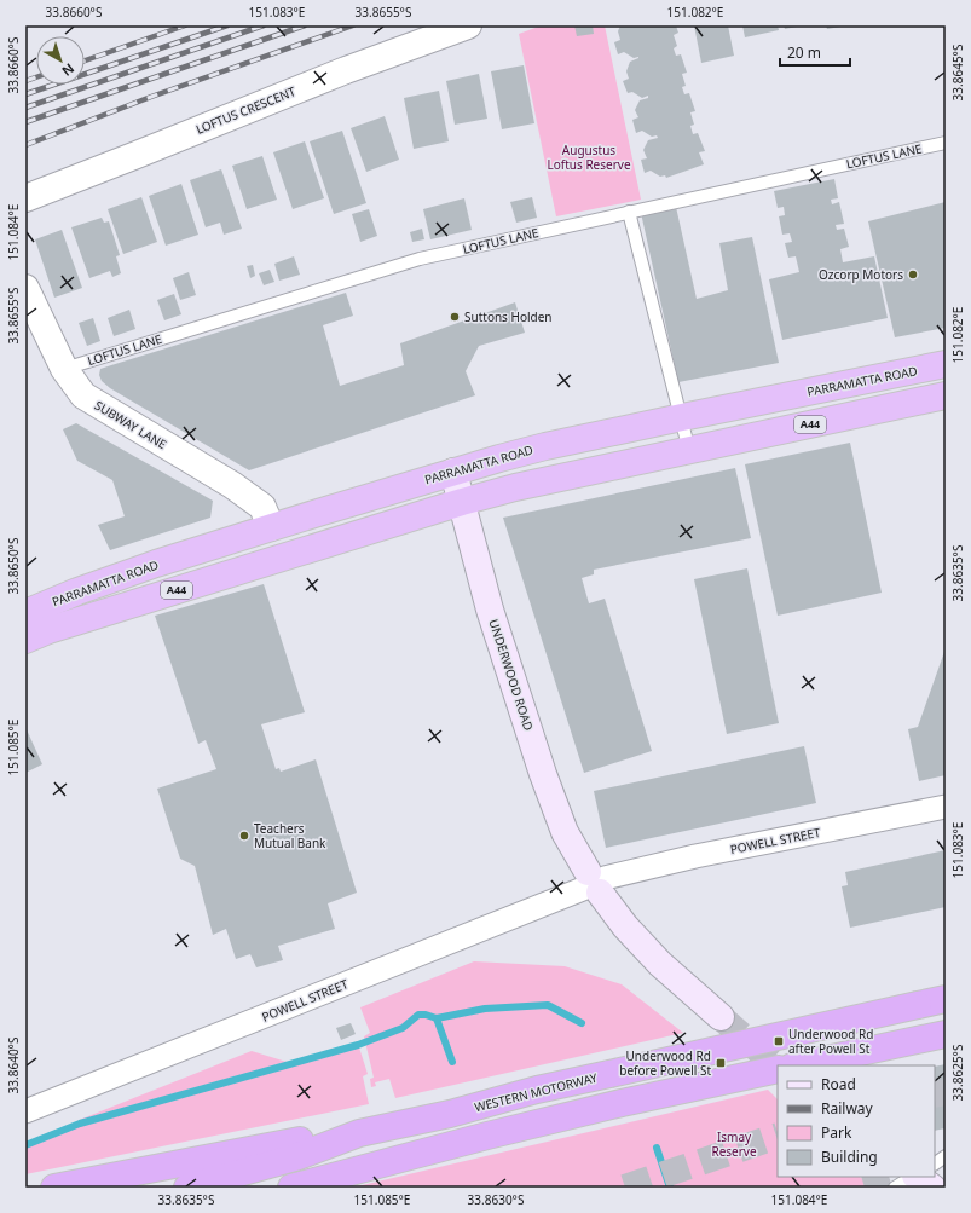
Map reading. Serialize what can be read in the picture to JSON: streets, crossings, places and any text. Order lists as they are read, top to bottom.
{
  "streets": {
    "highway": ["PARRAMATTA ROAD", "A44", "WESTERN MOTORWAY"],
    "main road": ["UNDERWOOD ROAD"],
    "street": ["LOFTUS CRESCENT", "SUBWAY LANE", "POWELL STREET"],
    "lane": ["LOFTUS LANE"]
  },
  "crossings": [
    ["LOFTUS LANE", "SUBWAY LANE"],
    ["PARRAMATTA ROAD", "SUBWAY LANE"],
    ["PARRAMATTA ROAD", "UNDERWOOD ROAD"],
    ["A44", "UNDERWOOD ROAD"],
    ["UNDERWOOD ROAD", "POWELL STREET"]
  ],
  "parks": ["Augustus Loftus Reserve", "Ismay Reserve"],
  "places": {
    "other": ["Ozcorp Motors", "Suttons Holden", "Teachers Mutual Bank"],
    "transit": ["Underwood Rd after Powell St", "Underwood Rd before Powell St"]
  },
  "legend": [
    "Road",
    "Railway",
    "Park",
    "Building"
  ],
  "scale_bar": "20 m",
  "north": "bottom right",
  "coordinates": [
    "33.8660°S",
    "151.083°E",
    "33.8655°S",
    "151.082°E",
    "33.8645°S",
    "151.084°E",
    "33.8650°S",
    "33.8635°S",
    "151.085°E",
    "33.8640°S",
    "33.8625°S",
    "33.8630°S"
  ]
}
